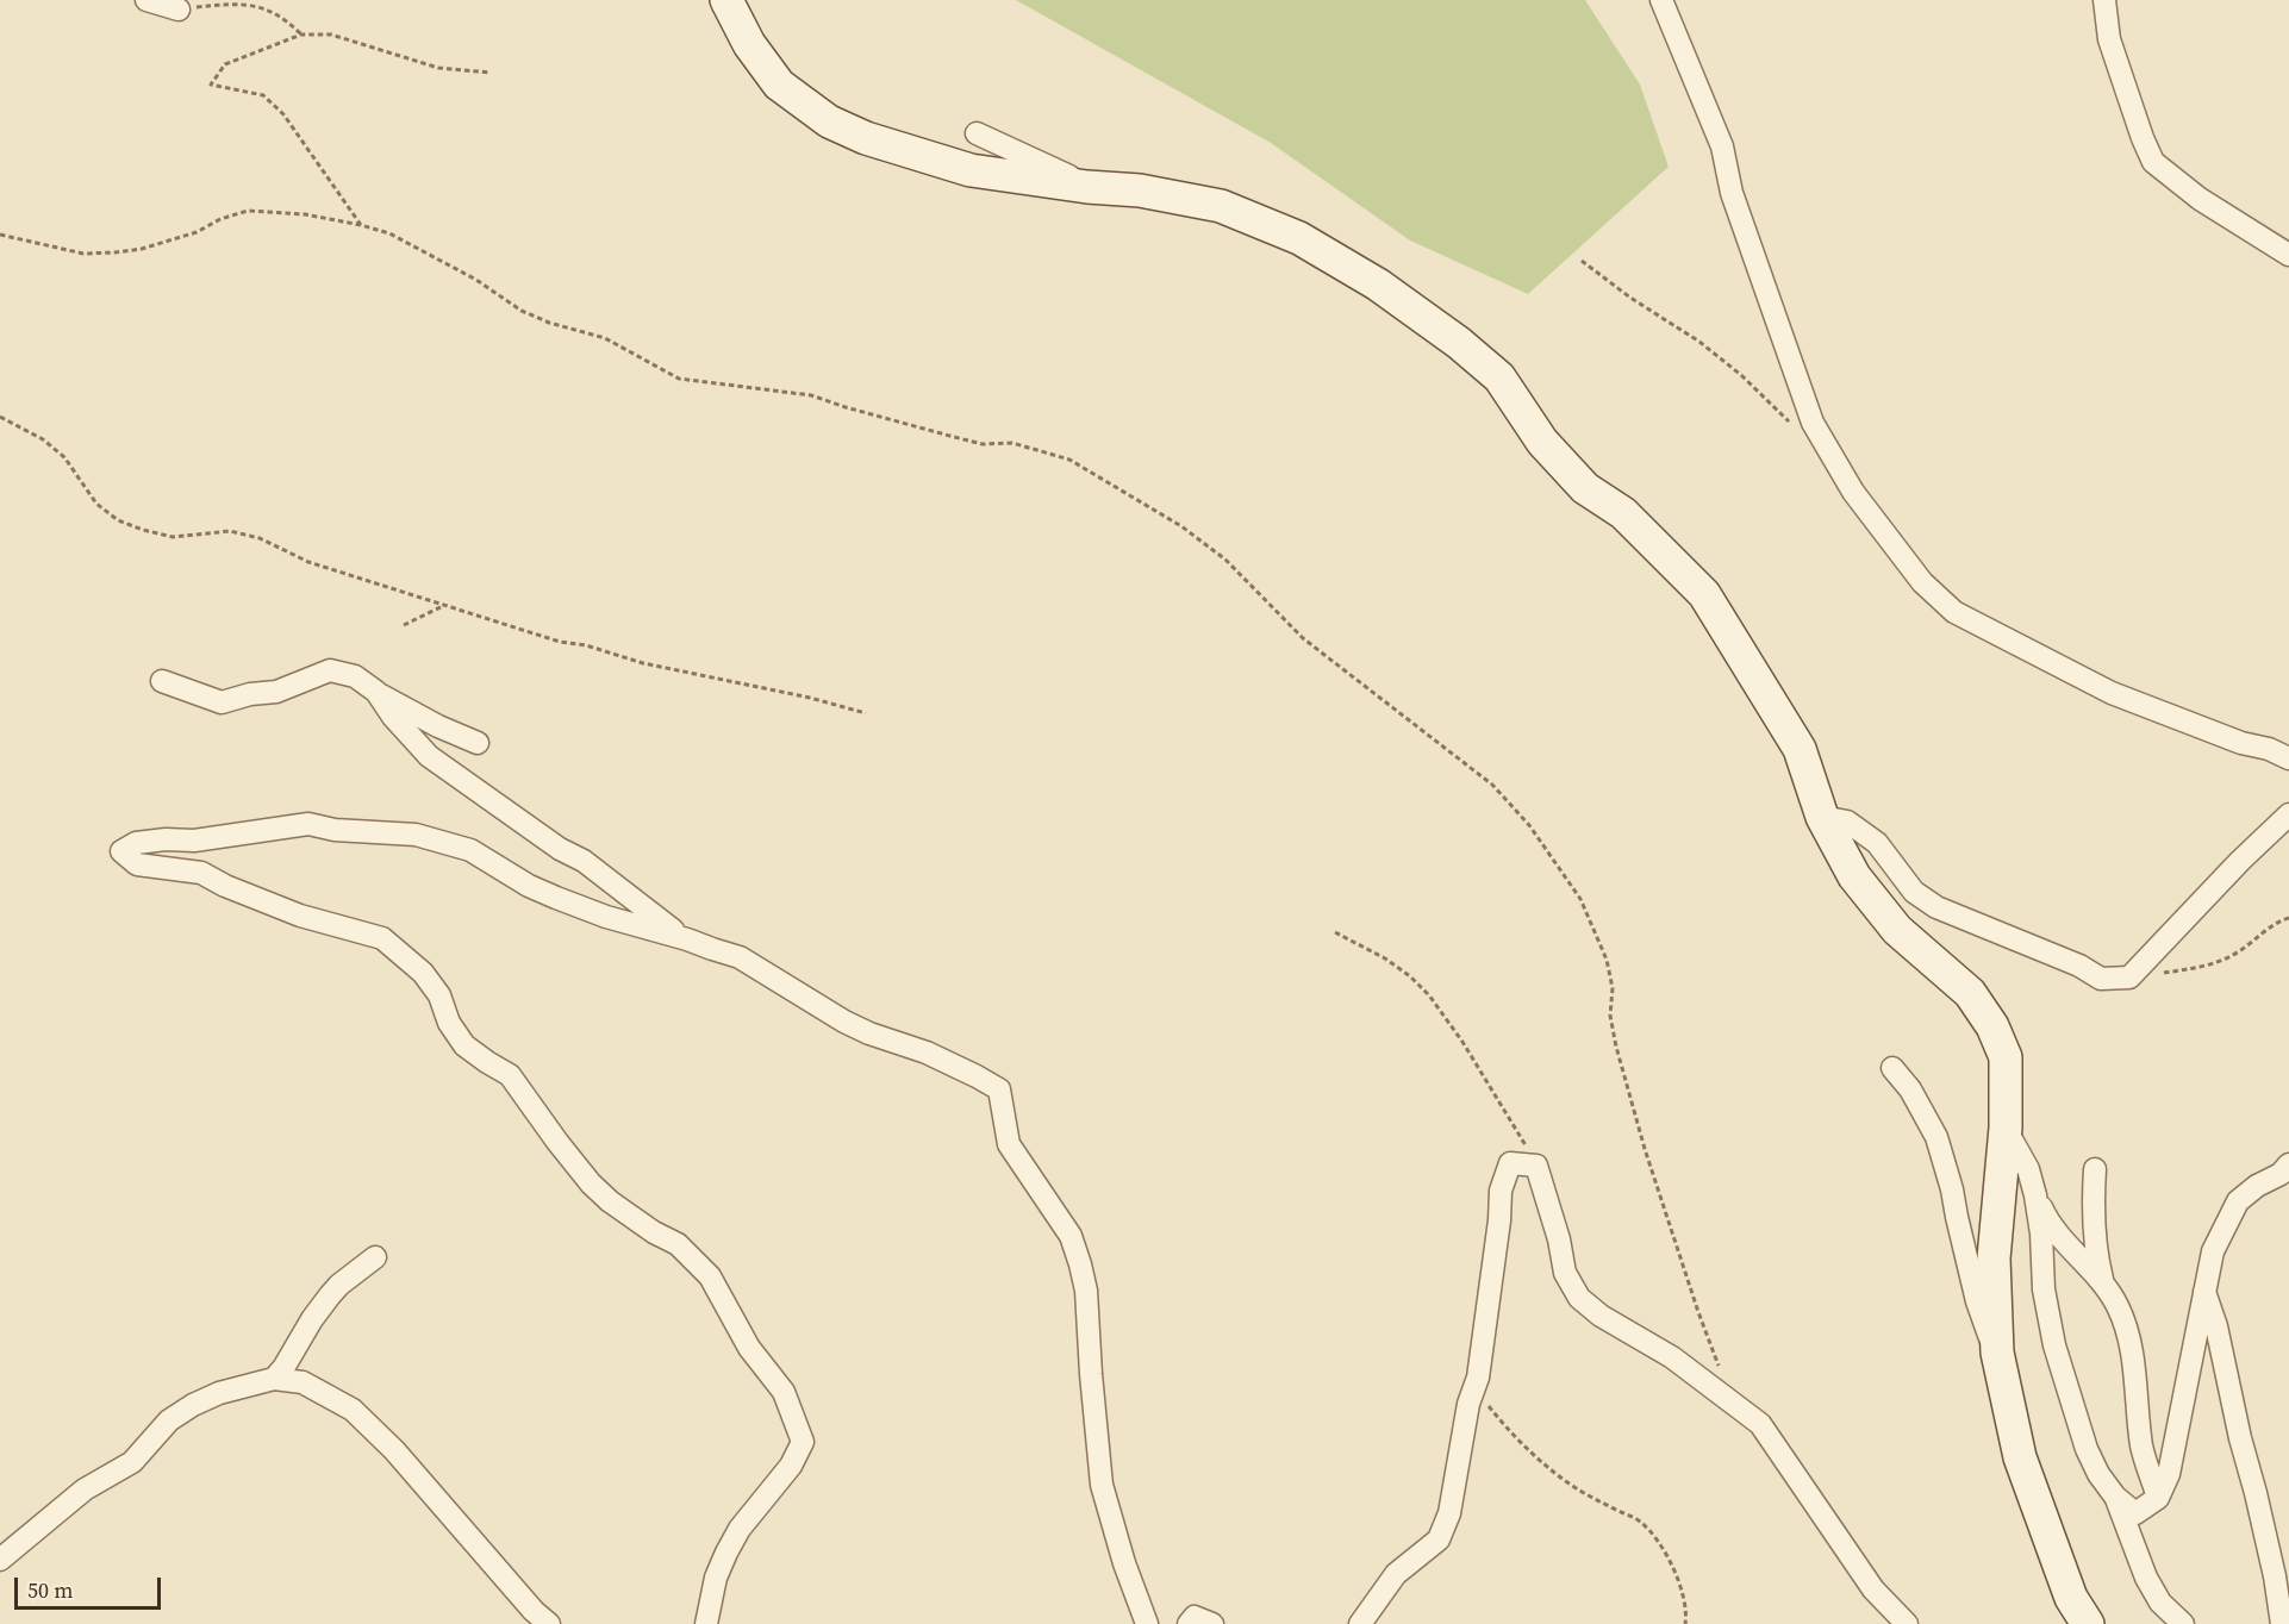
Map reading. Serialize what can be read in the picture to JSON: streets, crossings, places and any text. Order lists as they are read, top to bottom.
{
  "scale_bar": "50 m"
}
